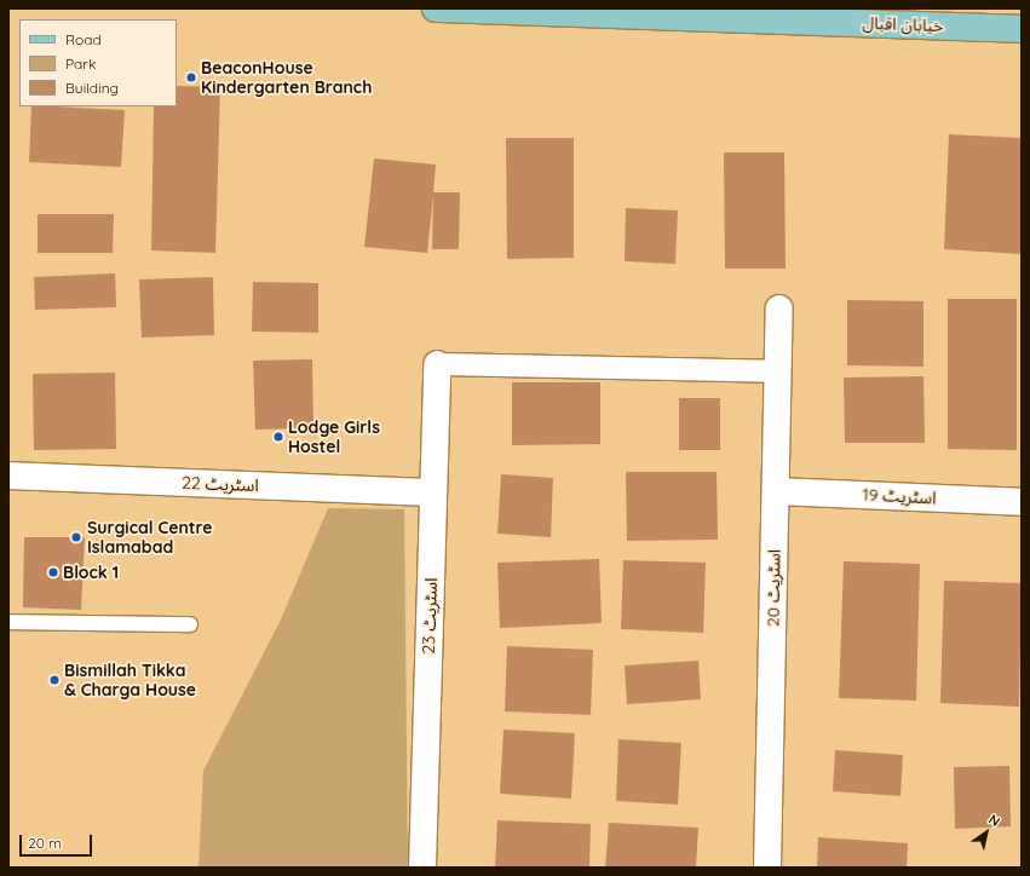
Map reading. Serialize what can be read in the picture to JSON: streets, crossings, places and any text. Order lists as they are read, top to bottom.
{
  "streets": {
    "main road": ["خیابان اقبال"],
    "street": [
      "اسٹریٹ 22",
      "اسٹریٹ 19",
      "اسٹریٹ 20",
      "اسٹریٹ 23"
    ]
  },
  "crossings": [
    ["اسٹریٹ 22", "اسٹریٹ 23"],
    ["اسٹریٹ 19", "اسٹریٹ 20"]
  ],
  "places": [
    "BeaconHouse Kindergarten Branch",
    "Lodge Girls Hostel",
    "Surgical Centre Islamabad",
    "Block 1",
    "Bismillah Tikka & Charga House"
  ],
  "legend": ["Road", "Park", "Building"],
  "scale_bar": "20 m",
  "north": "top right"
}
